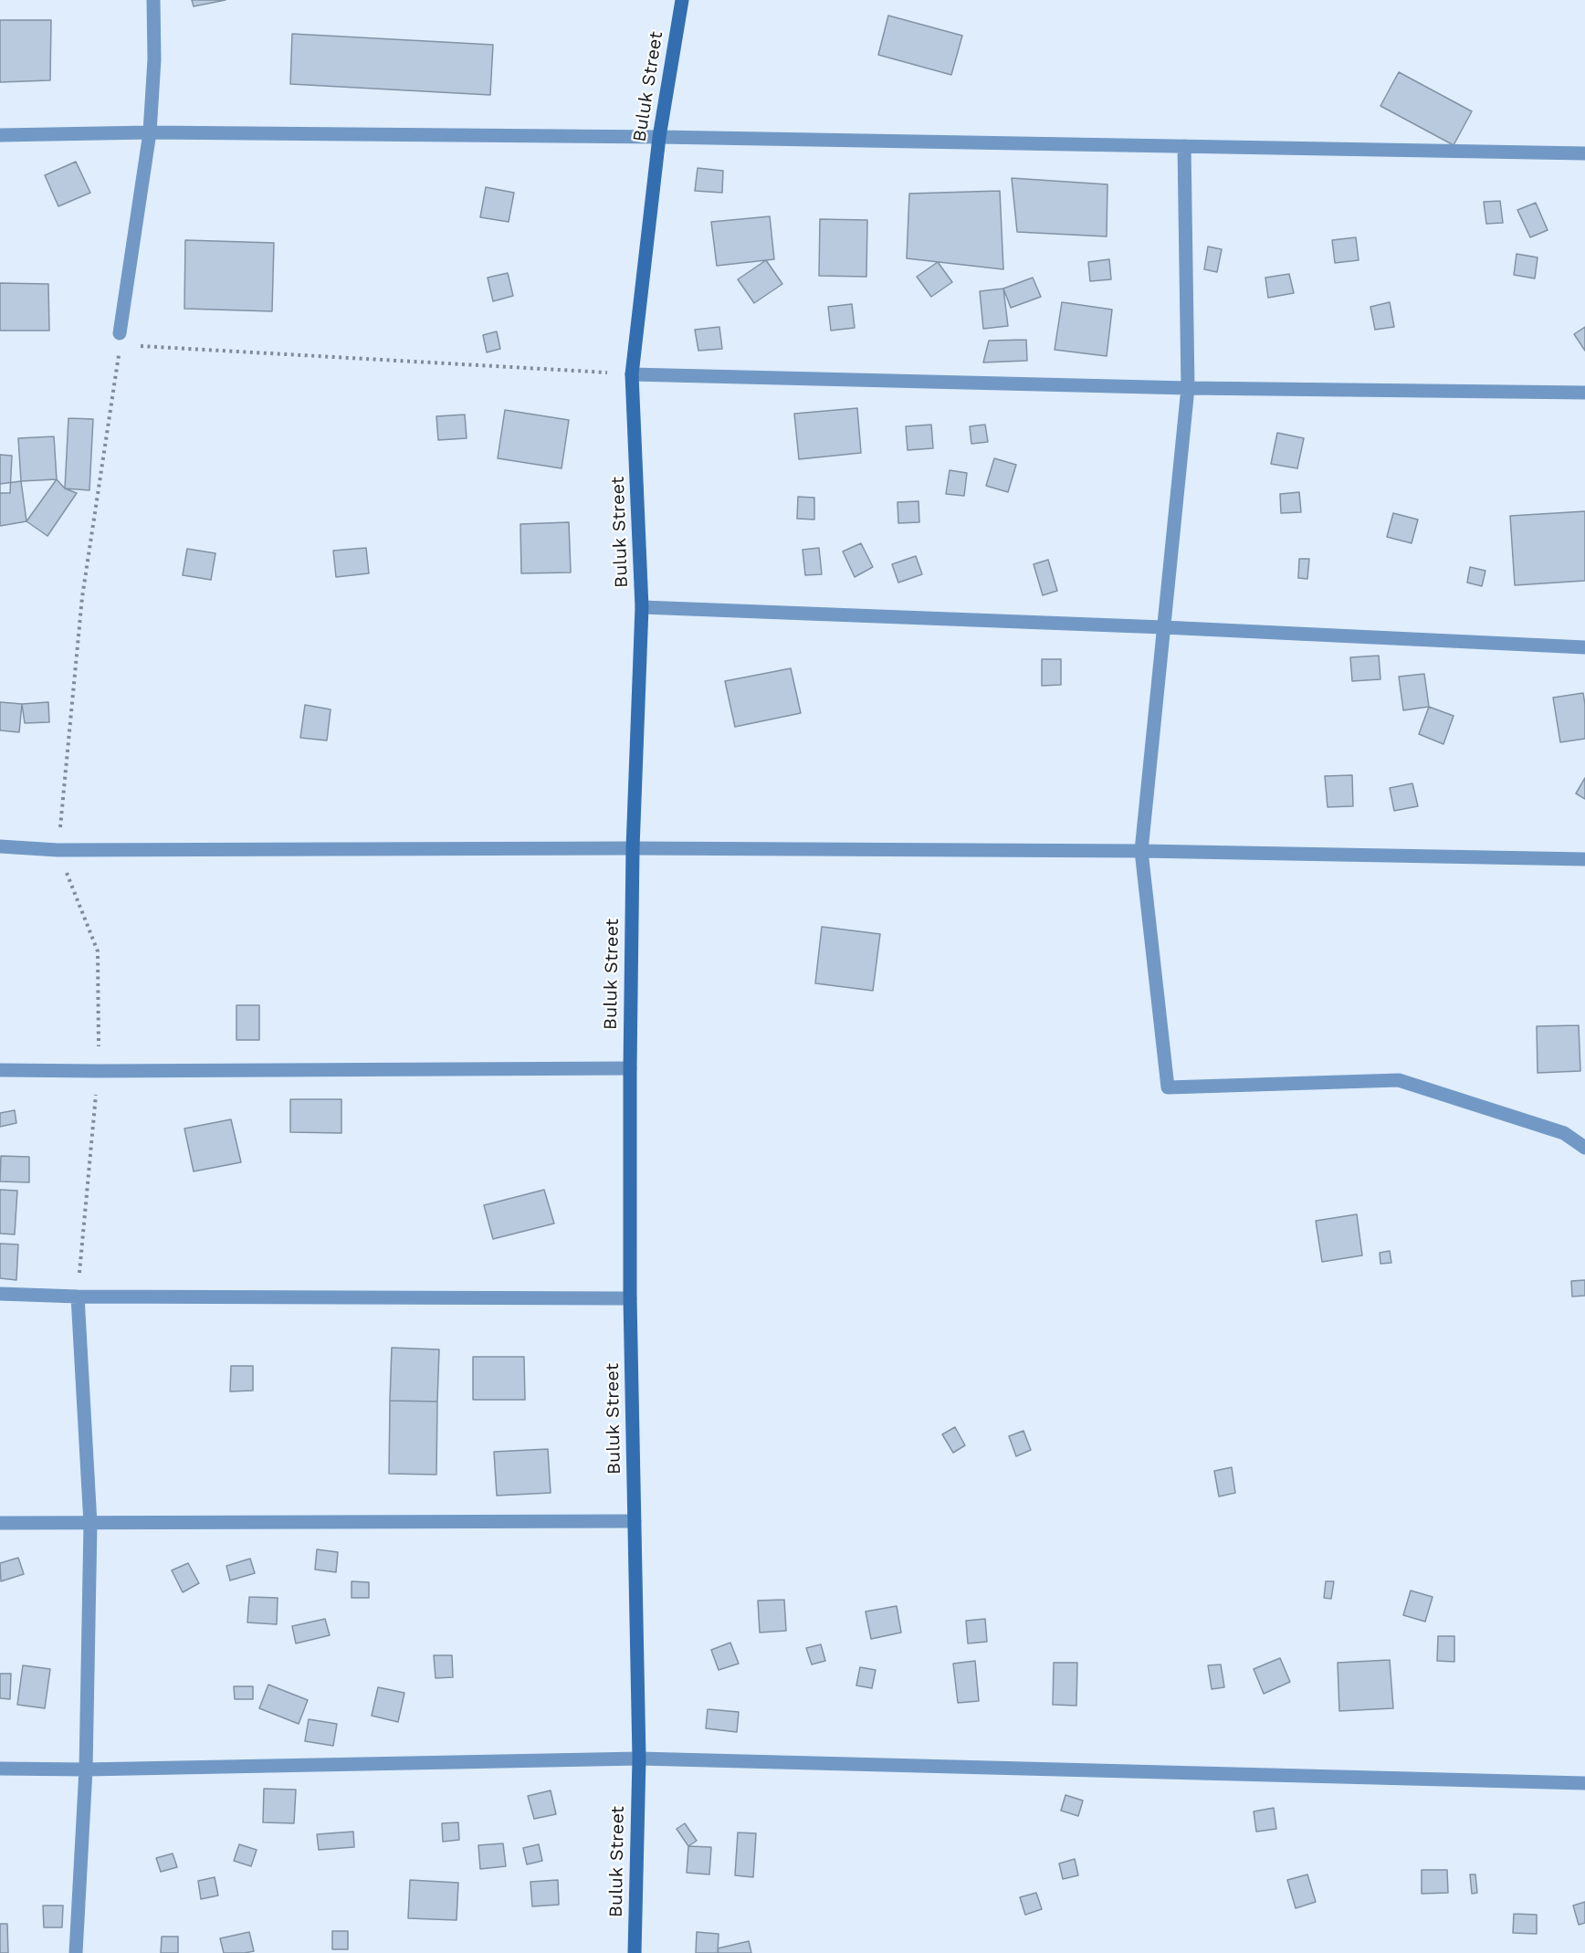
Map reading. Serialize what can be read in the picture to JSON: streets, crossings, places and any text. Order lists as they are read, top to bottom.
{
  "streets": {
    "street": ["Buluk Street"]
  }
}
